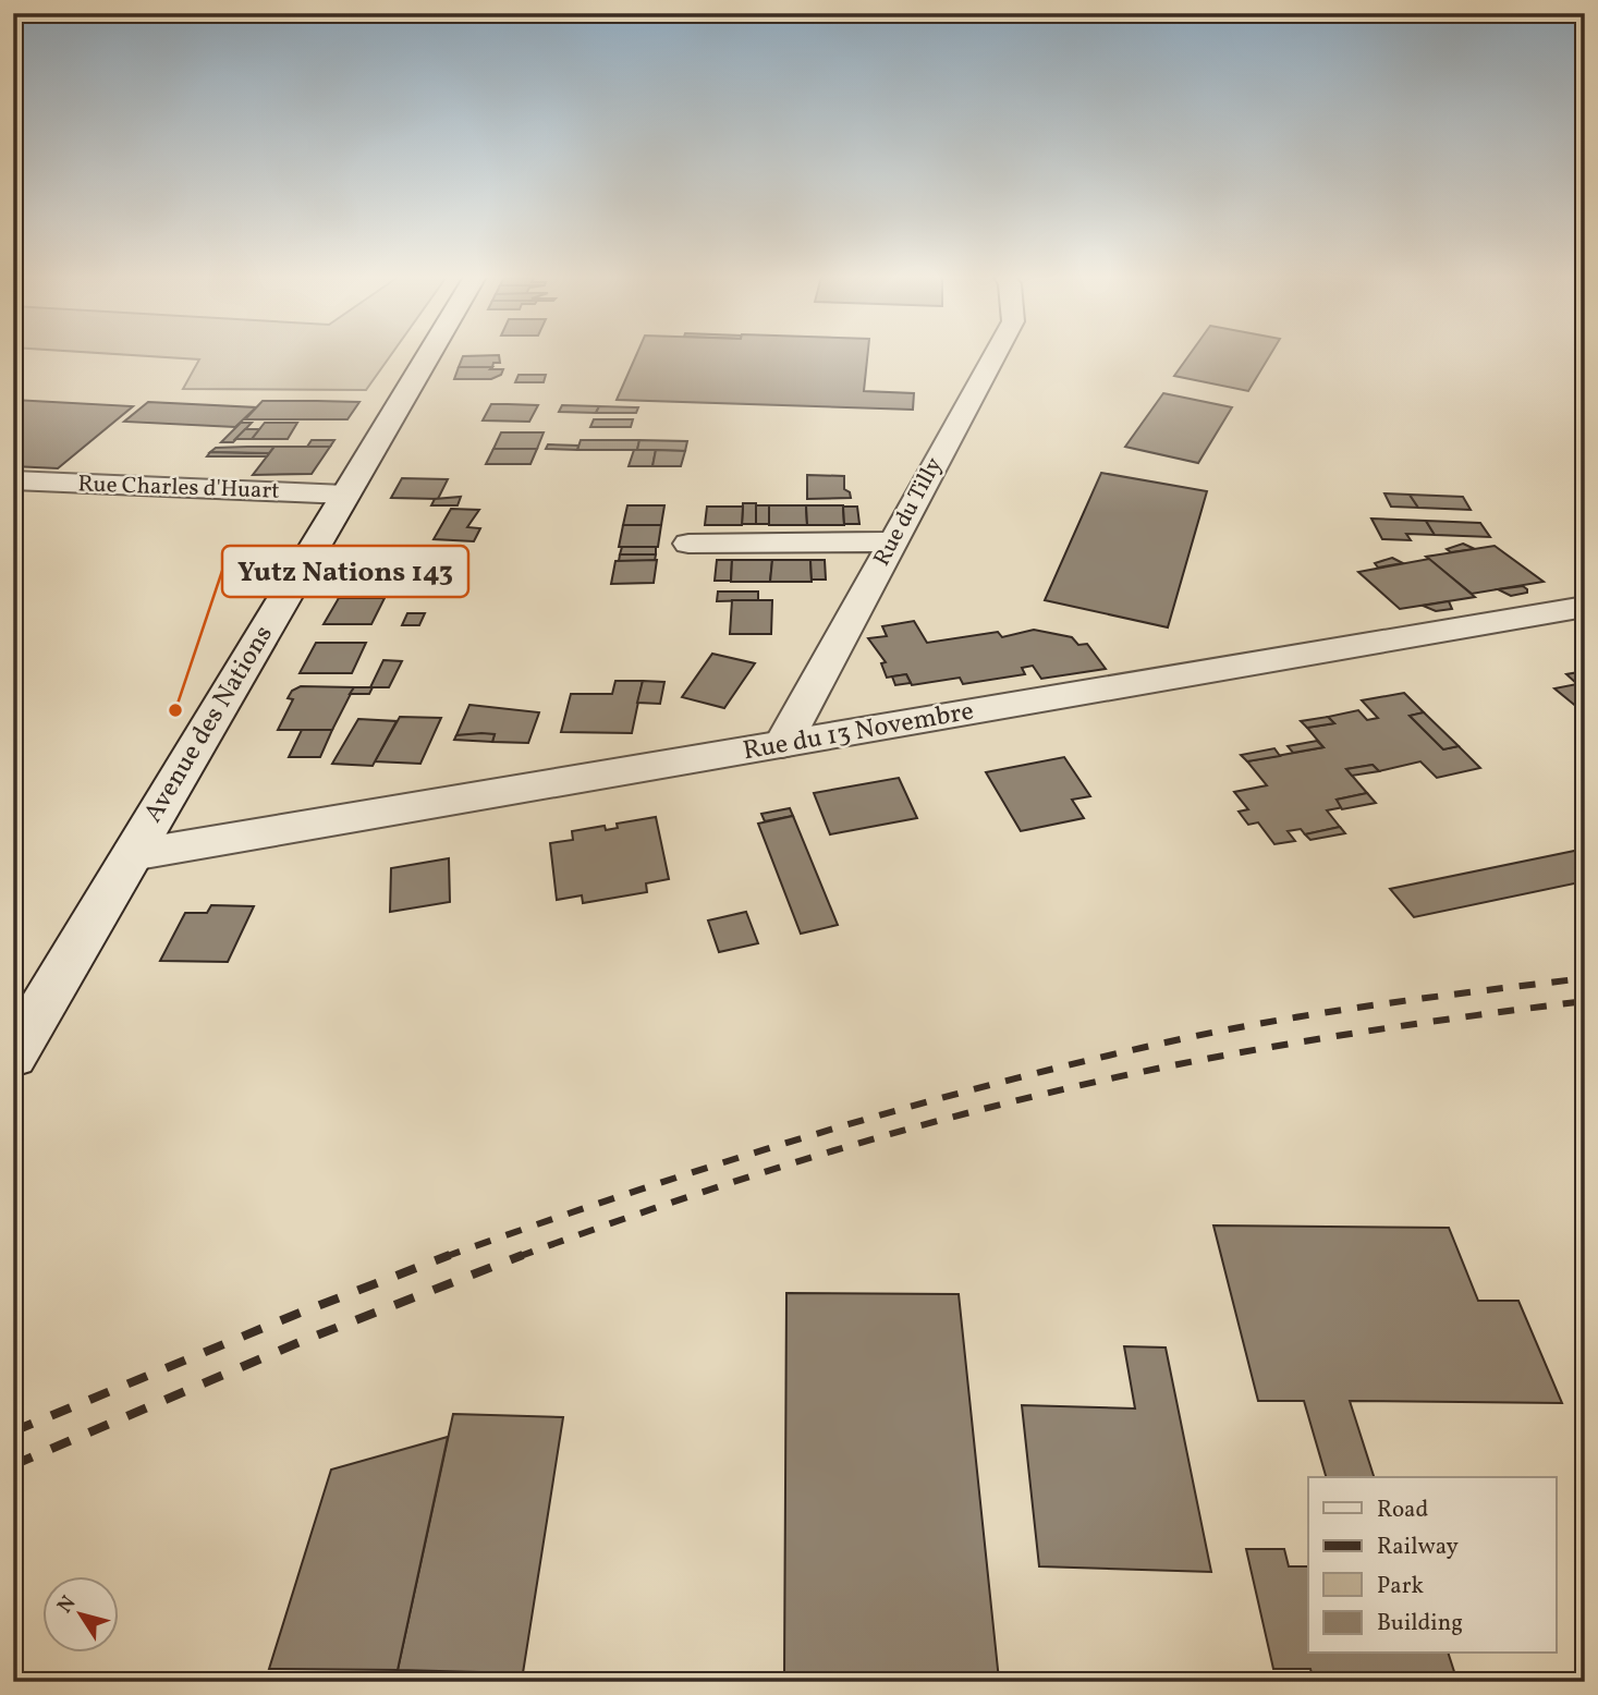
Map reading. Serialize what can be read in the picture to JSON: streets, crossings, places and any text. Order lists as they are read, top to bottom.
{
  "streets": {
    "street": [
      "Rue Charles d'Huart",
      "Rue du Tilly",
      "Avenue des Nations",
      "Rue du 13 Novembre"
    ]
  },
  "crossings": [
    ["Rue Charles d'Huart", "Avenue des Nations"],
    ["Rue du Tilly", "Rue du 13 Novembre"],
    ["Avenue des Nations", "Rue du 13 Novembre"]
  ],
  "places": ["Yutz Nations 143"],
  "legend": [
    "Road",
    "Railway",
    "Park",
    "Building"
  ],
  "north": "top left"
}
